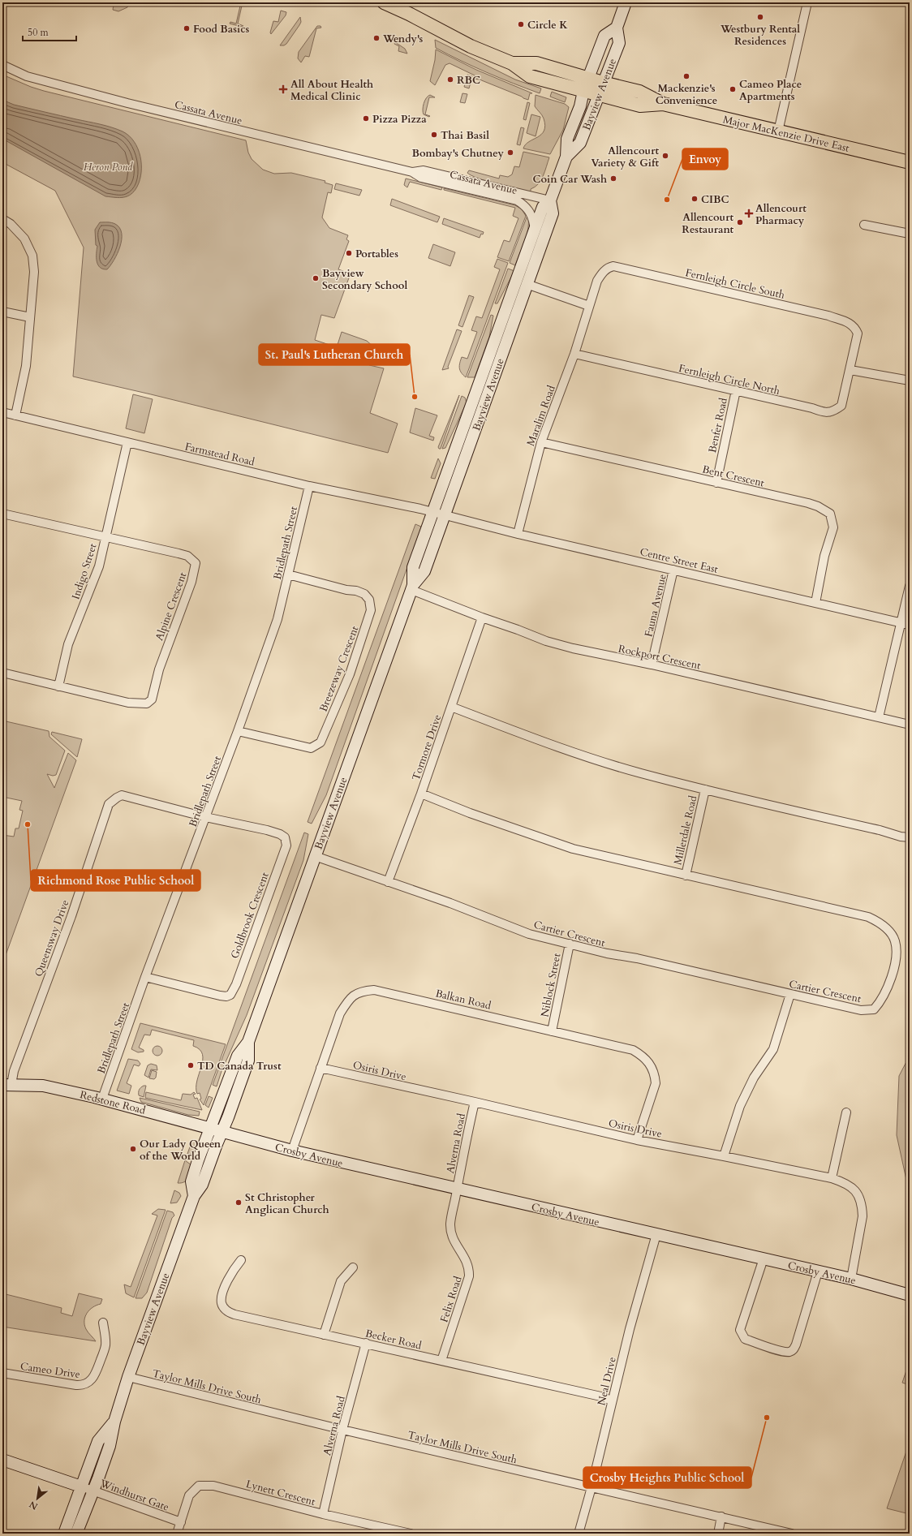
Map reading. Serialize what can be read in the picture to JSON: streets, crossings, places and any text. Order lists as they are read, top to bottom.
{
  "streets": {
    "main road": [
      "Bayview Avenue",
      "Major MacKenzie Drive East",
      "Redstone Road",
      "Crosby Avenue"
    ],
    "street": [
      "Cassata Avenue",
      "Fernleigh Circle South",
      "Fernleigh Circle North",
      "Maralim Road",
      "Benfer Road",
      "Farmstead Road",
      "Bent Crescent",
      "Bridlepath Street",
      "Centre Street East",
      "Indigo Street",
      "Fauna Avenue",
      "Alpine Crescent",
      "Rockport Crescent",
      "Breezeway Crescent",
      "Tormore Drive",
      "Millerdale Road",
      "Goldbrook Crescent",
      "Cartier Crescent",
      "Queensway Drive",
      "Niblock Street",
      "Balkan Road",
      "Osiris Drive",
      "Alverna Road",
      "Felix Road",
      "Becker Road",
      "Cameo Drive",
      "Neal Drive",
      "Taylor Mills Drive South",
      "Lynett Crescent",
      "Windhurst Gate"
    ]
  },
  "crossings": [
    ["Bayview Avenue", "Cassata Avenue"],
    ["Bayview Avenue", "Major MacKenzie Drive East"],
    ["Bayview Avenue", "Farmstead Road"],
    ["Bayview Avenue", "Centre Street East"],
    ["Bayview Avenue", "Rockport Crescent"],
    ["Bayview Avenue", "Cartier Crescent"],
    ["Bayview Avenue", "Redstone Road"],
    ["Bayview Avenue", "Crosby Avenue"],
    ["Bayview Avenue", "Taylor Mills Drive South"],
    ["Bayview Avenue", "Windhurst Gate"],
    ["Fernleigh Circle South", "Fernleigh Circle North"],
    ["Fernleigh Circle South", "Maralim Road"],
    ["Fernleigh Circle North", "Maralim Road"],
    ["Fernleigh Circle North", "Benfer Road"],
    ["Maralim Road", "Bent Crescent"],
    ["Maralim Road", "Centre Street East"],
    ["Benfer Road", "Bent Crescent"],
    ["Farmstead Road", "Bridlepath Street"],
    ["Farmstead Road", "Centre Street East"],
    ["Farmstead Road", "Indigo Street"],
    ["Bent Crescent", "Centre Street East"],
    ["Bridlepath Street", "Breezeway Crescent"],
    ["Bridlepath Street", "Goldbrook Crescent"],
    ["Bridlepath Street", "Queensway Drive"],
    ["Bridlepath Street", "Redstone Road"],
    ["Centre Street East", "Fauna Avenue"],
    ["Indigo Street", "Alpine Crescent"],
    ["Fauna Avenue", "Rockport Crescent"],
    ["Rockport Crescent", "Tormore Drive"],
    ["Tormore Drive", "Cartier Crescent"],
    ["Millerdale Road", "Cartier Crescent"],
    ["Goldbrook Crescent", "Queensway Drive"],
    ["Cartier Crescent", "Niblock Street"],
    ["Queensway Drive", "Redstone Road"],
    ["Niblock Street", "Balkan Road"],
    ["Balkan Road", "Osiris Drive"],
    ["Balkan Road", "Crosby Avenue"],
    ["Osiris Drive", "Alverna Road"],
    ["Osiris Drive", "Crosby Avenue"],
    ["Redstone Road", "Crosby Avenue"],
    ["Alverna Road", "Crosby Avenue"],
    ["Alverna Road", "Felix Road"],
    ["Alverna Road", "Becker Road"],
    ["Alverna Road", "Taylor Mills Drive South"],
    ["Alverna Road", "Lynett Crescent"],
    ["Crosby Avenue", "Felix Road"],
    ["Crosby Avenue", "Neal Drive"],
    ["Felix Road", "Becker Road"],
    ["Becker Road", "Neal Drive"],
    ["Neal Drive", "Taylor Mills Drive South"],
    ["Lynett Crescent", "Windhurst Gate"]
  ],
  "parks": ["Heron Pond"],
  "places": {
    "other": [
      "Westbury Rental Residences",
      "Circle K",
      "Food Basics",
      "Wendy's",
      "Mackenzie's Convenience",
      "RBC",
      "Cameo Place Apartments",
      "Pizza Pizza",
      "Thai Basil",
      "Bombay's Chutney",
      "Allencourt Variety & Gift",
      "Coin Car Wash",
      "CIBC",
      "Envoy",
      "Allencourt Restaurant",
      "Portables",
      "Bayview Secondary School",
      "St. Paul's Lutheran Church",
      "Richmond Rose Public School",
      "TD Canada Trust",
      "Our Lady Queen of the World",
      "St Christopher Anglican Church",
      "Crosby Heights Public School"
    ],
    "health": ["All About Health Medical Clinic", "Allencourt Pharmacy"]
  },
  "scale_bar": "50 m",
  "north": "bottom left"
}
